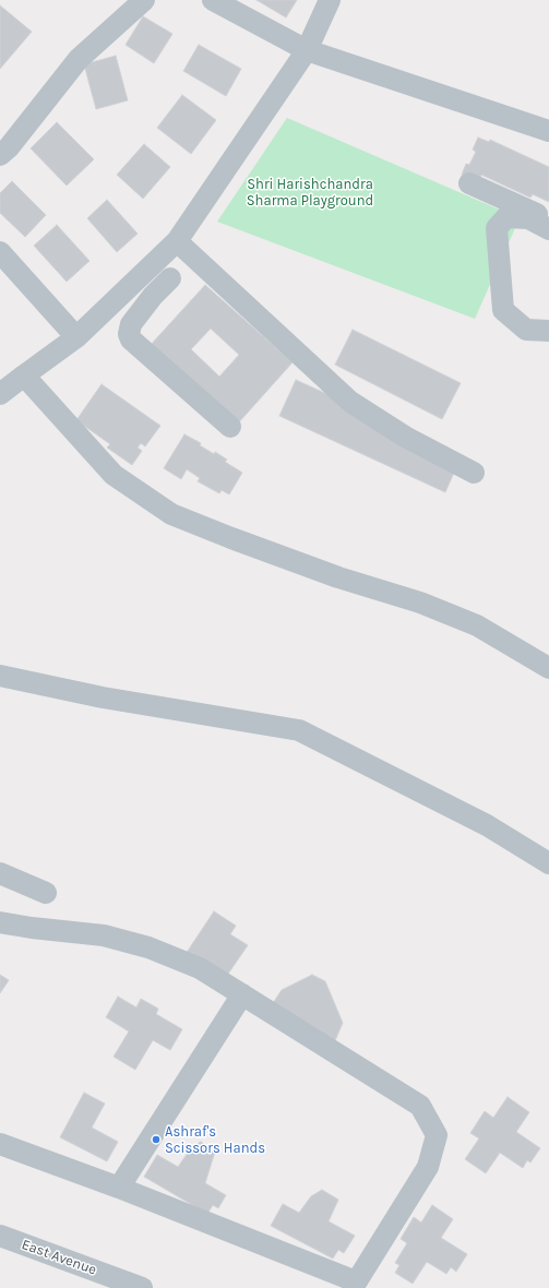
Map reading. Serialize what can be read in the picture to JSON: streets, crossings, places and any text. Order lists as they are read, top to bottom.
{
  "streets": {
    "street": ["East Avenue"]
  },
  "parks": ["Shri Harishchandra Sharma Playground"],
  "places": ["Ashraf's Scissors Hands"]
}
